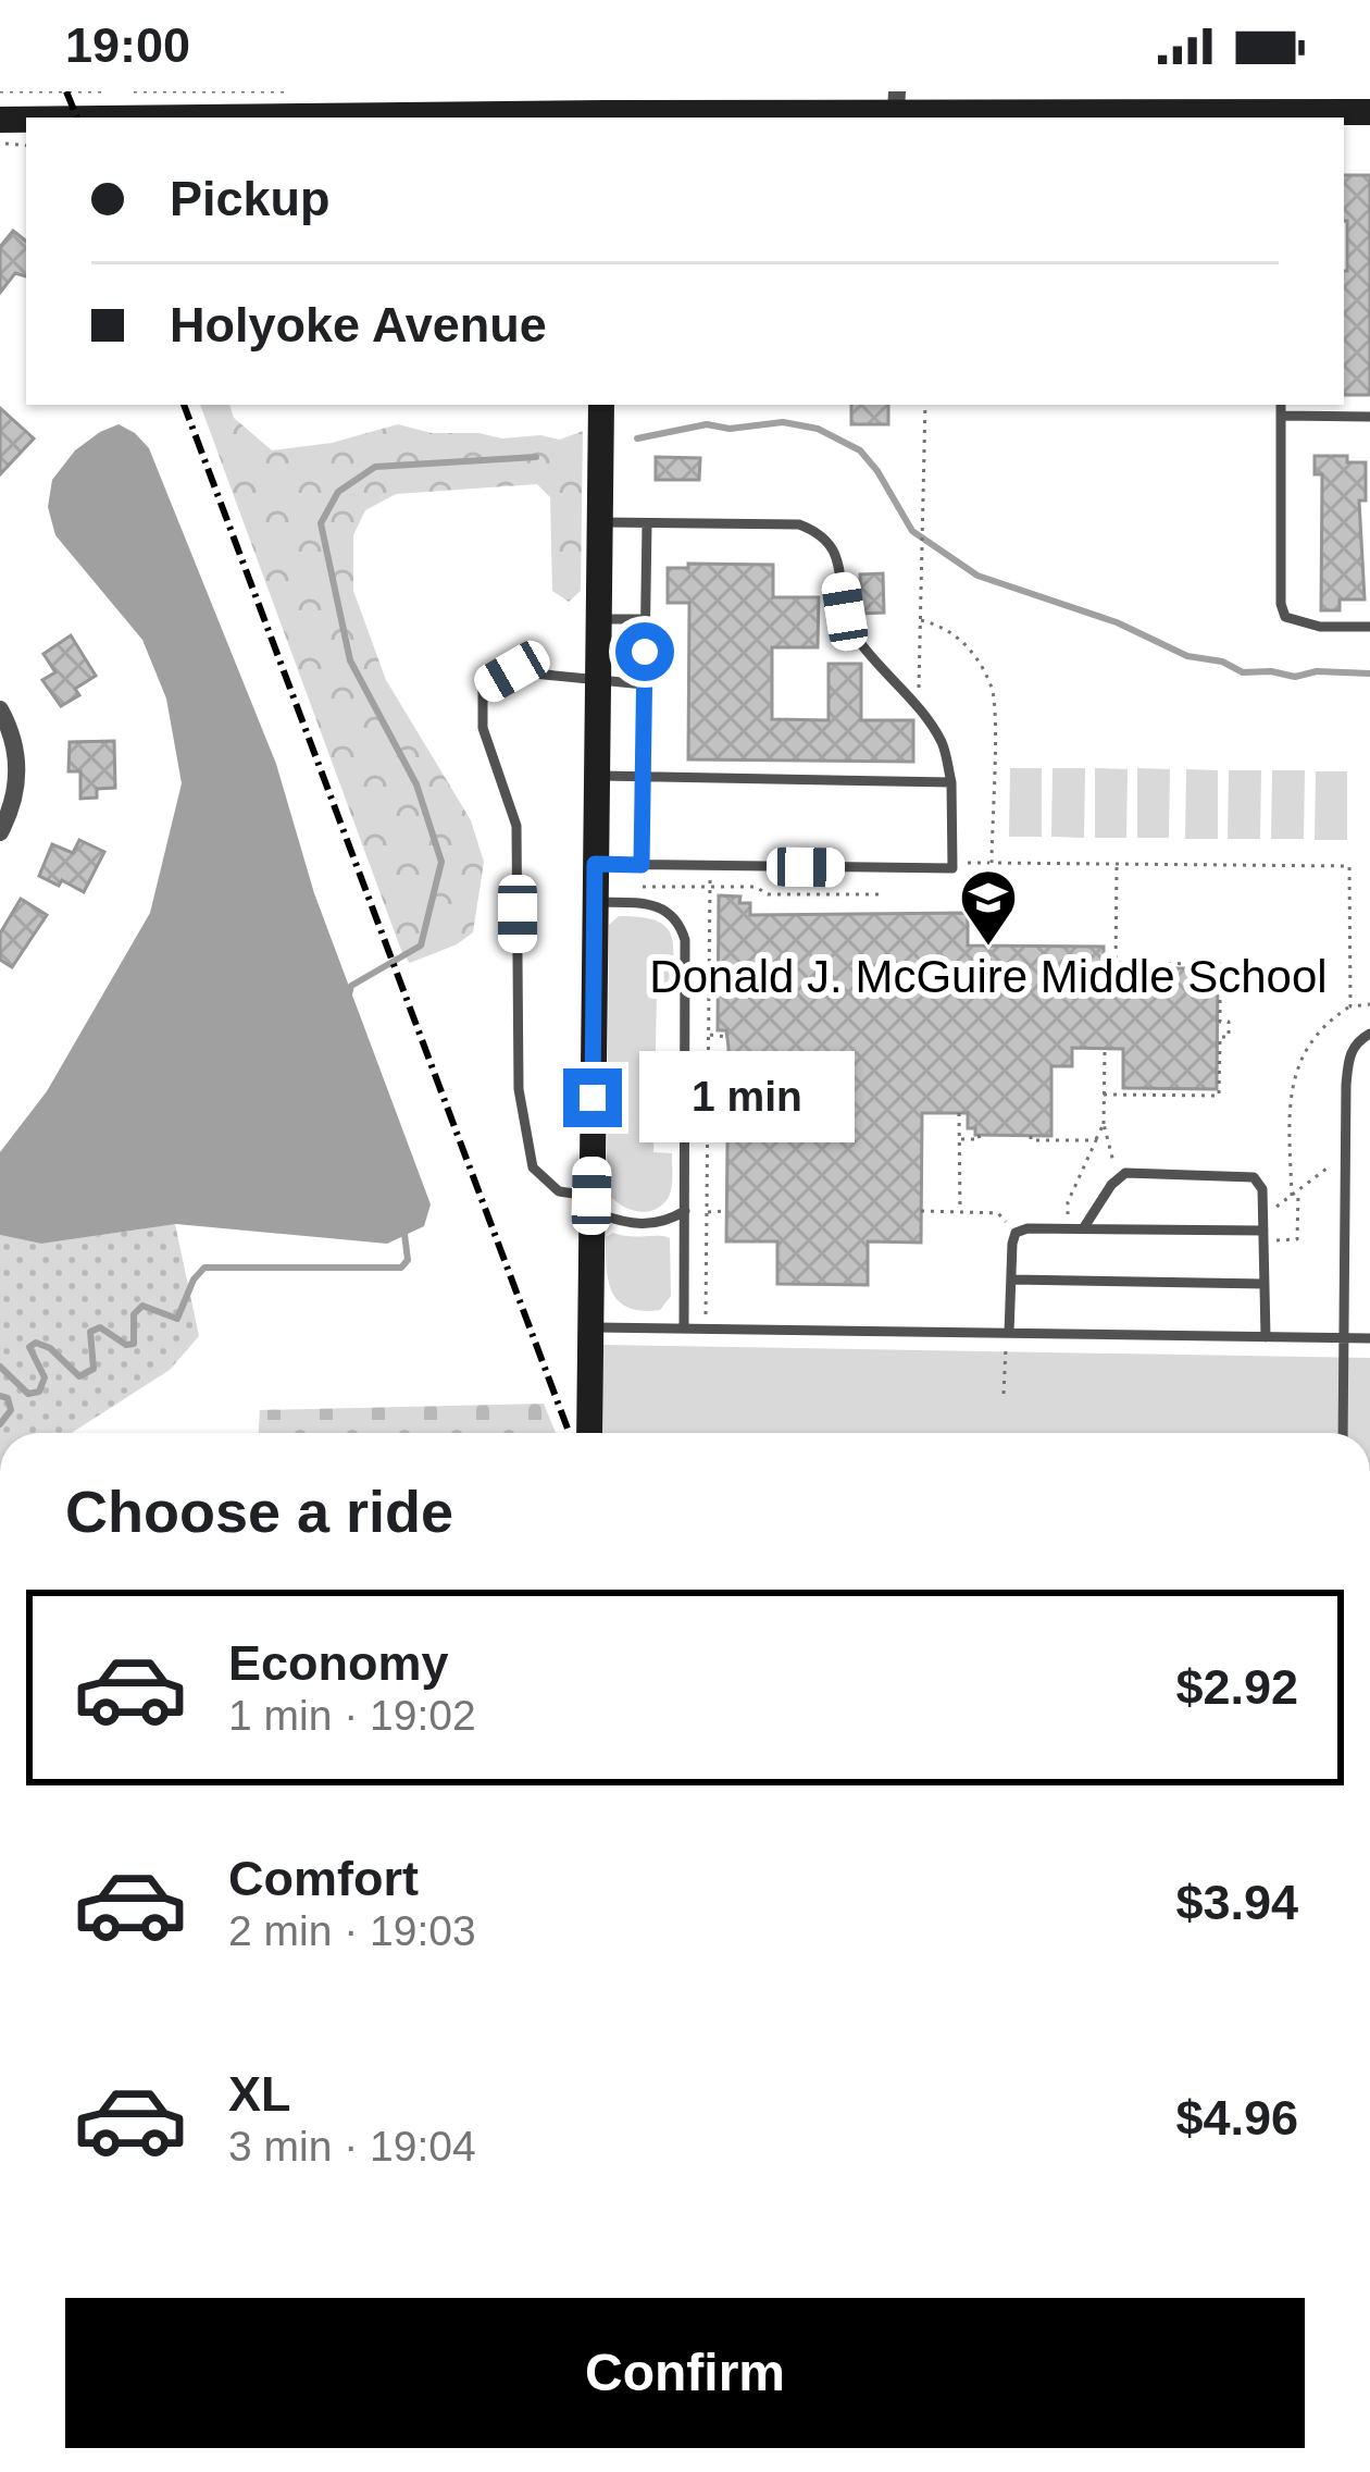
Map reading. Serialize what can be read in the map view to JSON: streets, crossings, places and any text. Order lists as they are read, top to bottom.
{
  "places": {
    "school or university": ["Donald J. McGuire Middle School"]
  },
  "page": {
    "status": "19:00",
    "banner": ["Pickup", "Holyoke Avenue"],
    "bubble": "1 min",
    "heading": "Choose a ride",
    "list": [
      {
        "name": "Economy",
        "note": "1 min · 19:02",
        "value": "$2.92"
      },
      {
        "name": "Comfort",
        "note": "2 min · 19:03",
        "value": "$3.94"
      },
      {
        "name": "XL",
        "note": "3 min · 19:04",
        "value": "$4.96"
      }
    ],
    "buttons": "Confirm"
  }
}
